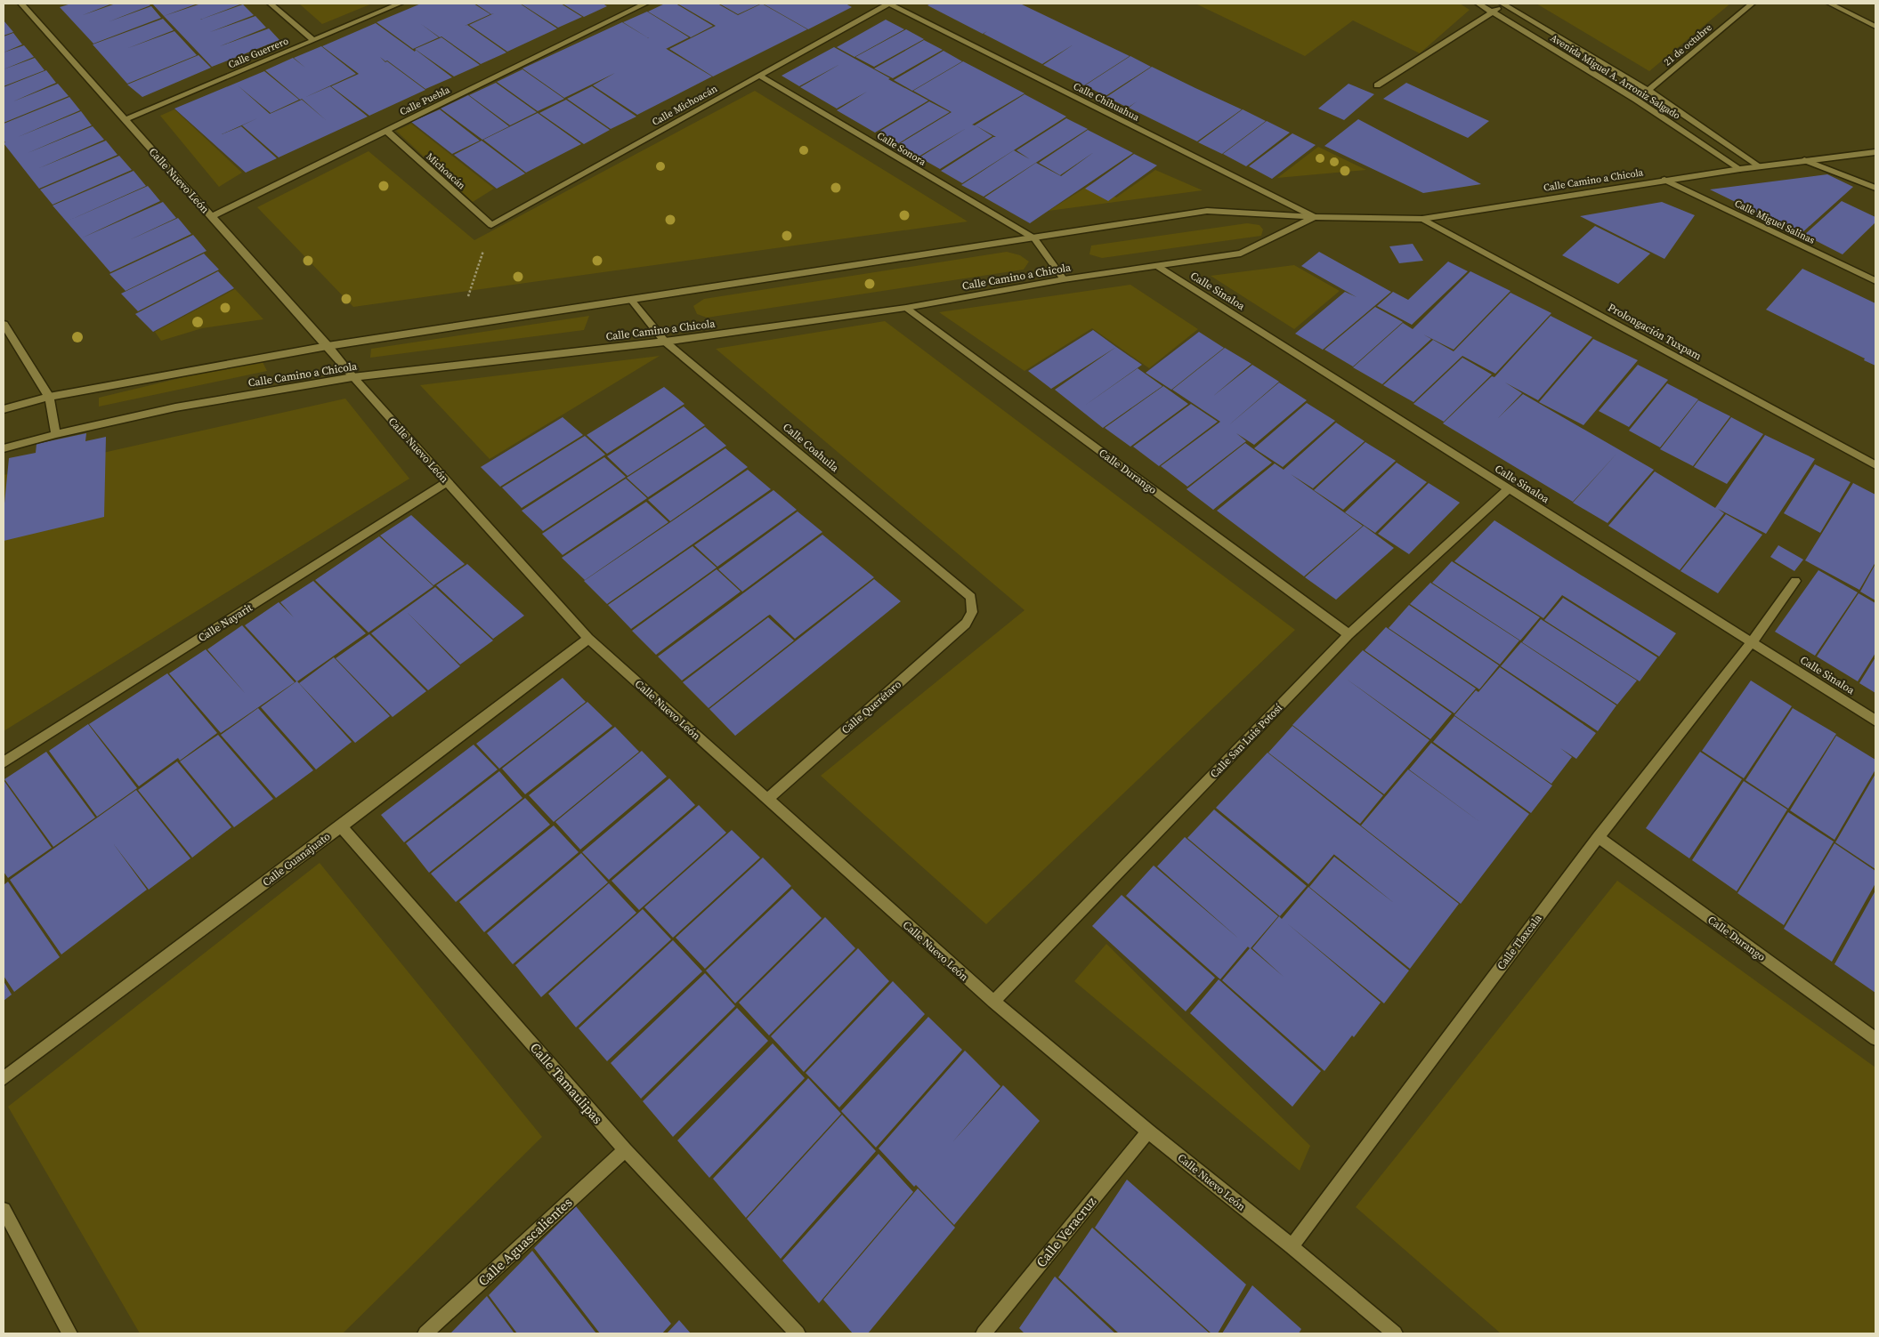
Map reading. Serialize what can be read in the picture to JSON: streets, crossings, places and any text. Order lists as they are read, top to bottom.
{
  "streets": {
    "street": [
      "21 de octubre",
      "Calle Guerrero",
      "Avenida Miguel A. Arroniz Salgado",
      "Calle Puebla",
      "Calle Chihuahua",
      "Calle Michoacán",
      "Calle Sonora",
      "Michoacán",
      "Calle Camino a Chicola",
      "Calle Nuevo León",
      "Calle Miguel Salinas",
      "Calle Sinaloa",
      "Prolongación Tuxpam",
      "Calle Coahuila",
      "Calle Durango",
      "Calle Nayarit",
      "Calle Querétaro",
      "Calle San Luis Potosí",
      "Calle Guanajuato",
      "Calle Tlaxcala",
      "Calle Tamaulipas",
      "Calle Veracruz",
      "Calle Aguascalientes"
    ]
  },
  "crossings": [
    ["21 de octubre", "Avenida Miguel A. Arroniz Salgado"],
    ["Calle Guerrero", "Calle Nuevo León"],
    ["Avenida Miguel A. Arroniz Salgado", "Calle Camino a Chicola"],
    ["Calle Puebla", "Michoacán"],
    ["Calle Puebla", "Calle Nuevo León"],
    ["Calle Chihuahua", "Calle Michoacán"],
    ["Calle Chihuahua", "Calle Camino a Chicola"],
    ["Calle Michoacán", "Calle Sonora"],
    ["Calle Michoacán", "Michoacán"],
    ["Calle Sonora", "Calle Camino a Chicola"],
    ["Calle Camino a Chicola", "Calle Nuevo León"],
    ["Calle Camino a Chicola", "Calle Miguel Salinas"],
    ["Calle Camino a Chicola", "Calle Sinaloa"],
    ["Calle Camino a Chicola", "Prolongación Tuxpam"],
    ["Calle Camino a Chicola", "Calle Coahuila"],
    ["Calle Camino a Chicola", "Calle Durango"],
    ["Calle Nuevo León", "Calle Nayarit"],
    ["Calle Nuevo León", "Calle Querétaro"],
    ["Calle Nuevo León", "Calle San Luis Potosí"],
    ["Calle Nuevo León", "Calle Guanajuato"],
    ["Calle Nuevo León", "Calle Tlaxcala"],
    ["Calle Nuevo León", "Calle Veracruz"],
    ["Calle Sinaloa", "Calle San Luis Potosí"],
    ["Calle Sinaloa", "Calle Tlaxcala"],
    ["Calle Coahuila", "Calle Querétaro"],
    ["Calle Durango", "Calle San Luis Potosí"],
    ["Calle Durango", "Calle Tlaxcala"],
    ["Calle Guanajuato", "Calle Tamaulipas"],
    ["Calle Tamaulipas", "Calle Aguascalientes"]
  ]
}
